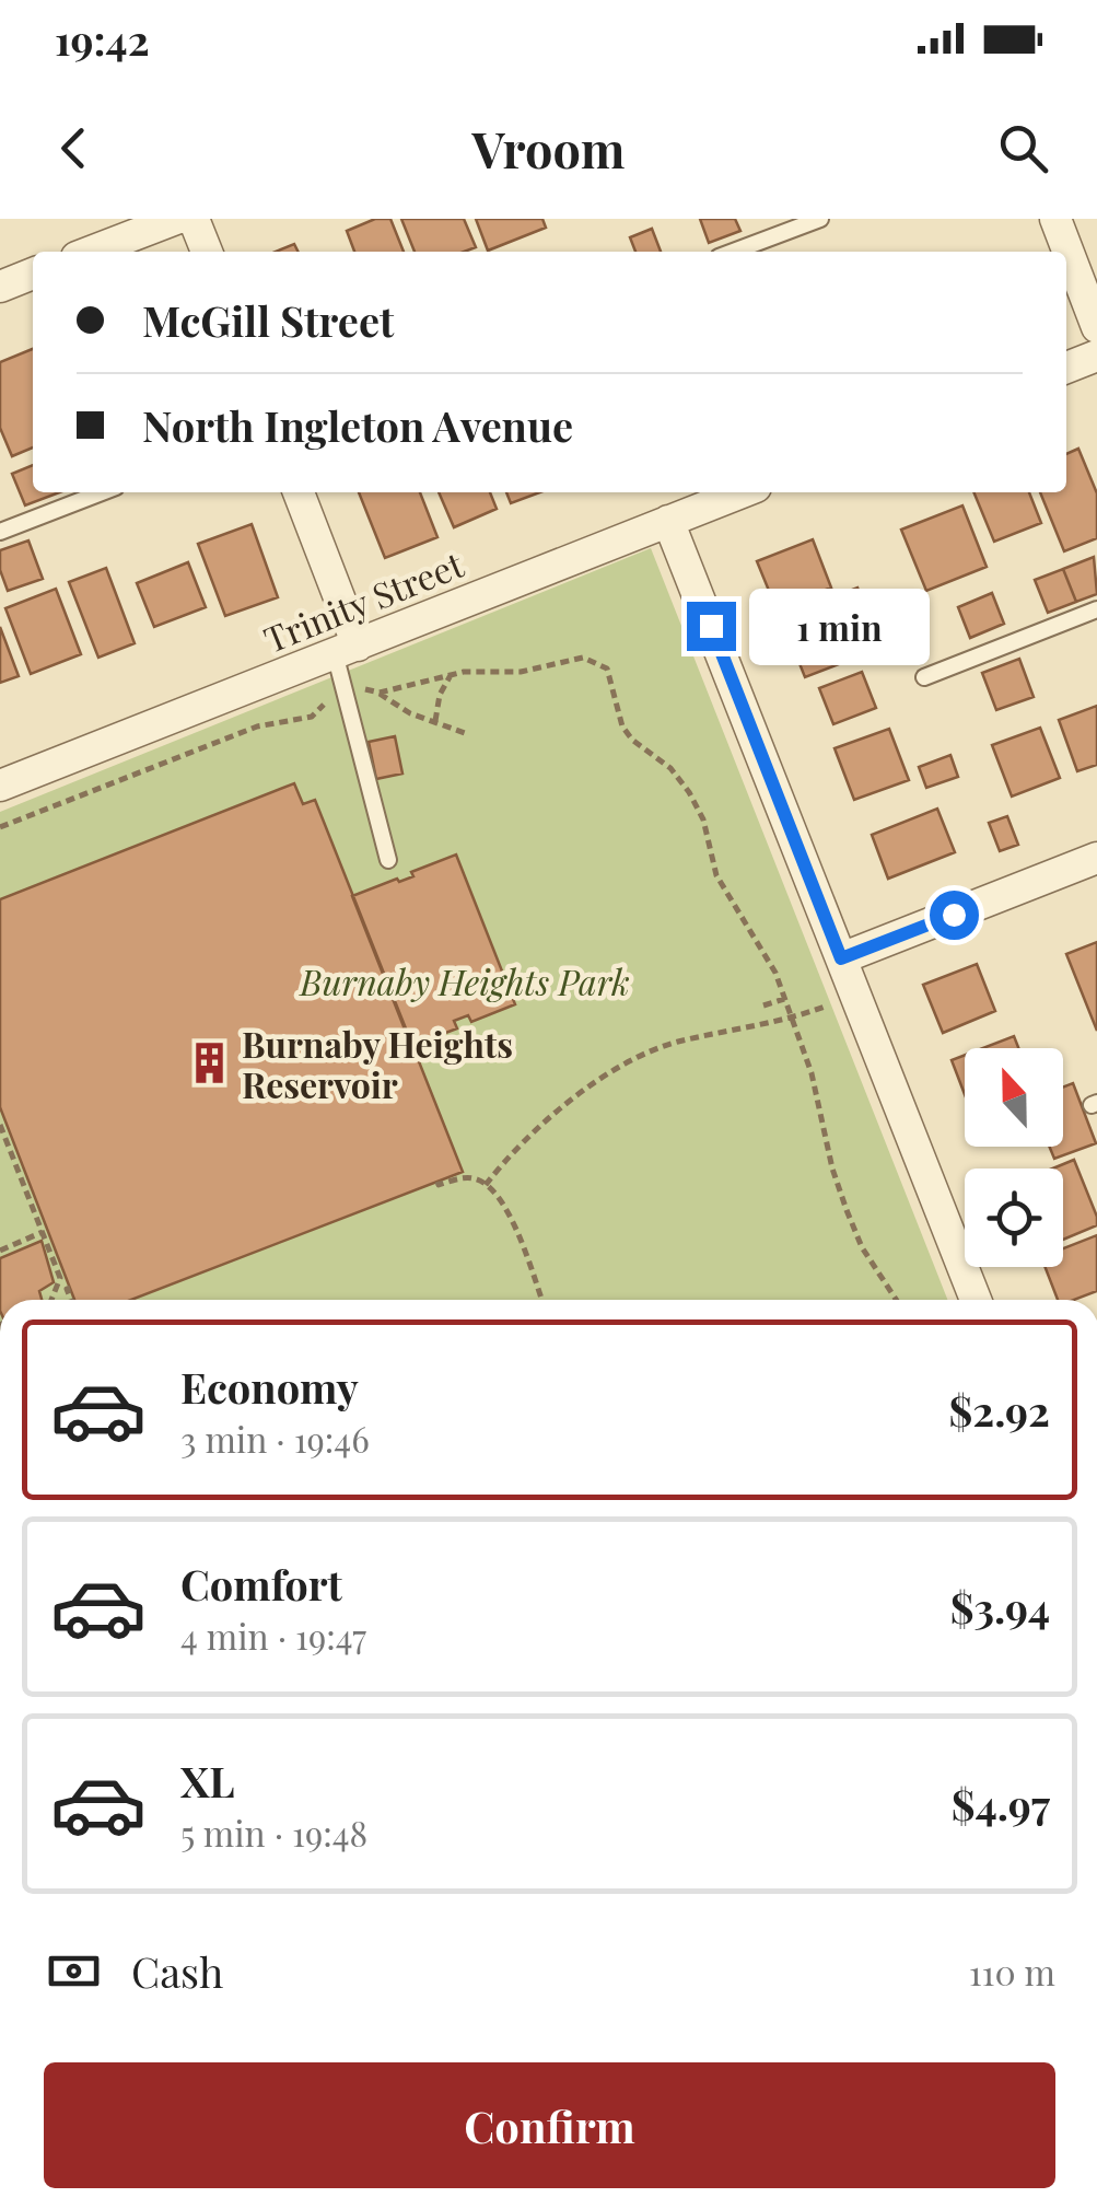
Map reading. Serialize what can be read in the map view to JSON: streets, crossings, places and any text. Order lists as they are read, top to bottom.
{
  "streets": {
    "street": ["Trinity Street"]
  },
  "parks": ["Burnaby Heights Park"],
  "places": {
    "building": ["Burnaby Heights Reservoir"]
  },
  "north": "top",
  "page": {
    "status": "19:42",
    "header": "Vroom",
    "banner": ["McGill Street", "North Ingleton Avenue"],
    "bubble": "1 min",
    "list": [
      {
        "name": "Economy",
        "note": "3 min · 19:46",
        "value": "$2.92"
      },
      {
        "name": "Comfort",
        "note": "4 min · 19:47",
        "value": "$3.94"
      },
      {
        "name": "XL",
        "note": "5 min · 19:48",
        "value": "$4.97"
      }
    ],
    "pay": ["Cash", "110 m"],
    "buttons": "Confirm"
  }
}
